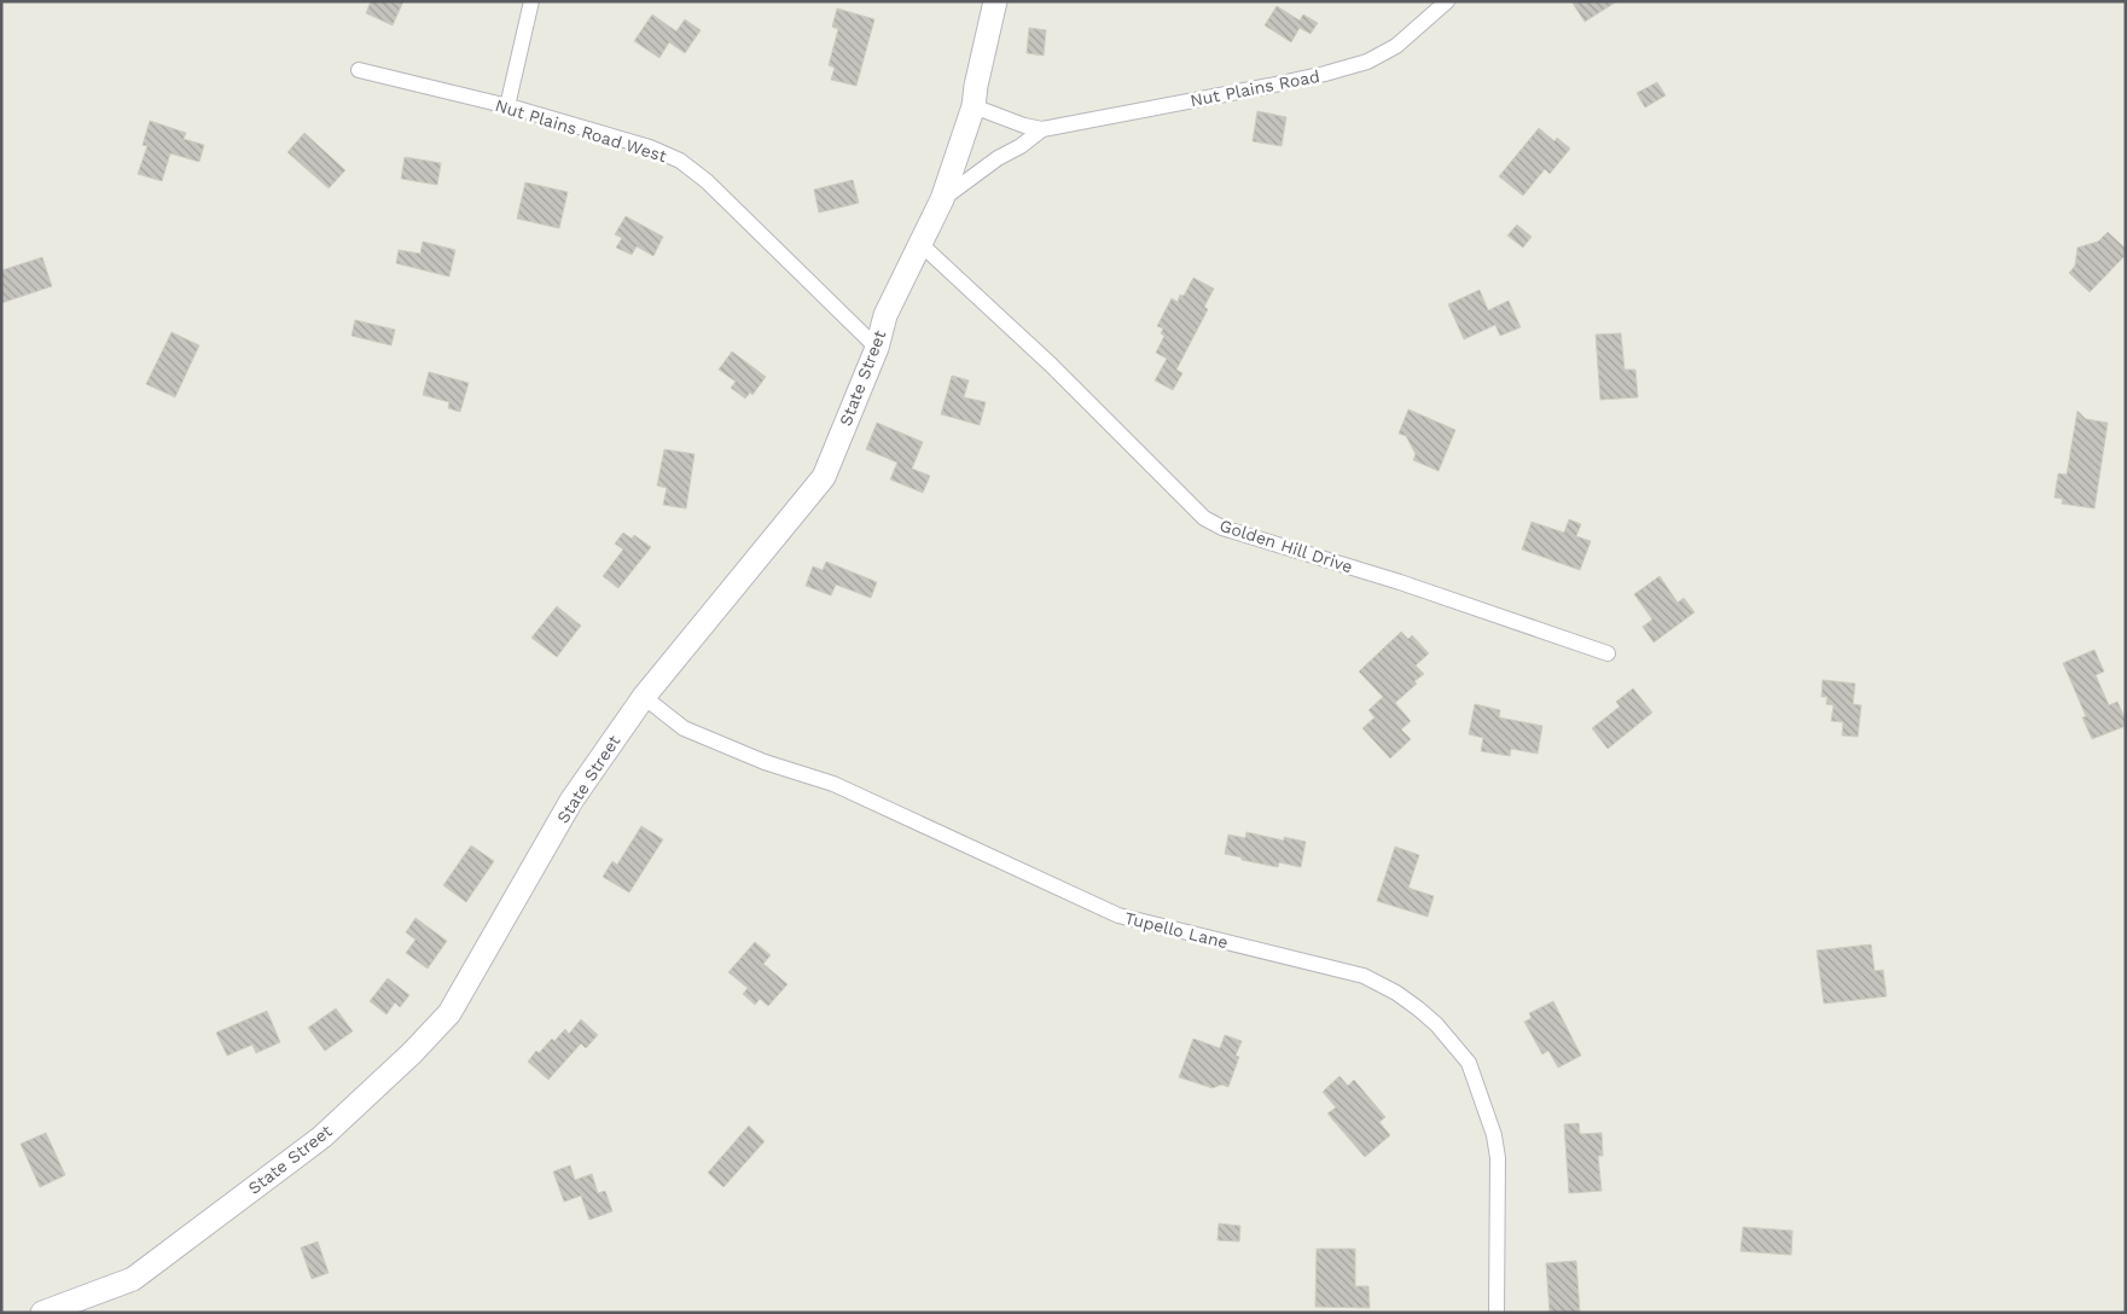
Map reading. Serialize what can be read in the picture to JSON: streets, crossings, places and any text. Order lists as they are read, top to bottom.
{
  "streets": {
    "street": [
      "Nut Plains Road",
      "Nut Plains Road West",
      "State Street",
      "Golden Hill Drive",
      "Tupello Lane"
    ]
  },
  "crossings": [
    ["Nut Plains Road", "State Street"],
    ["Nut Plains Road West", "State Street"],
    ["State Street", "Golden Hill Drive"],
    ["State Street", "Tupello Lane"]
  ]
}
